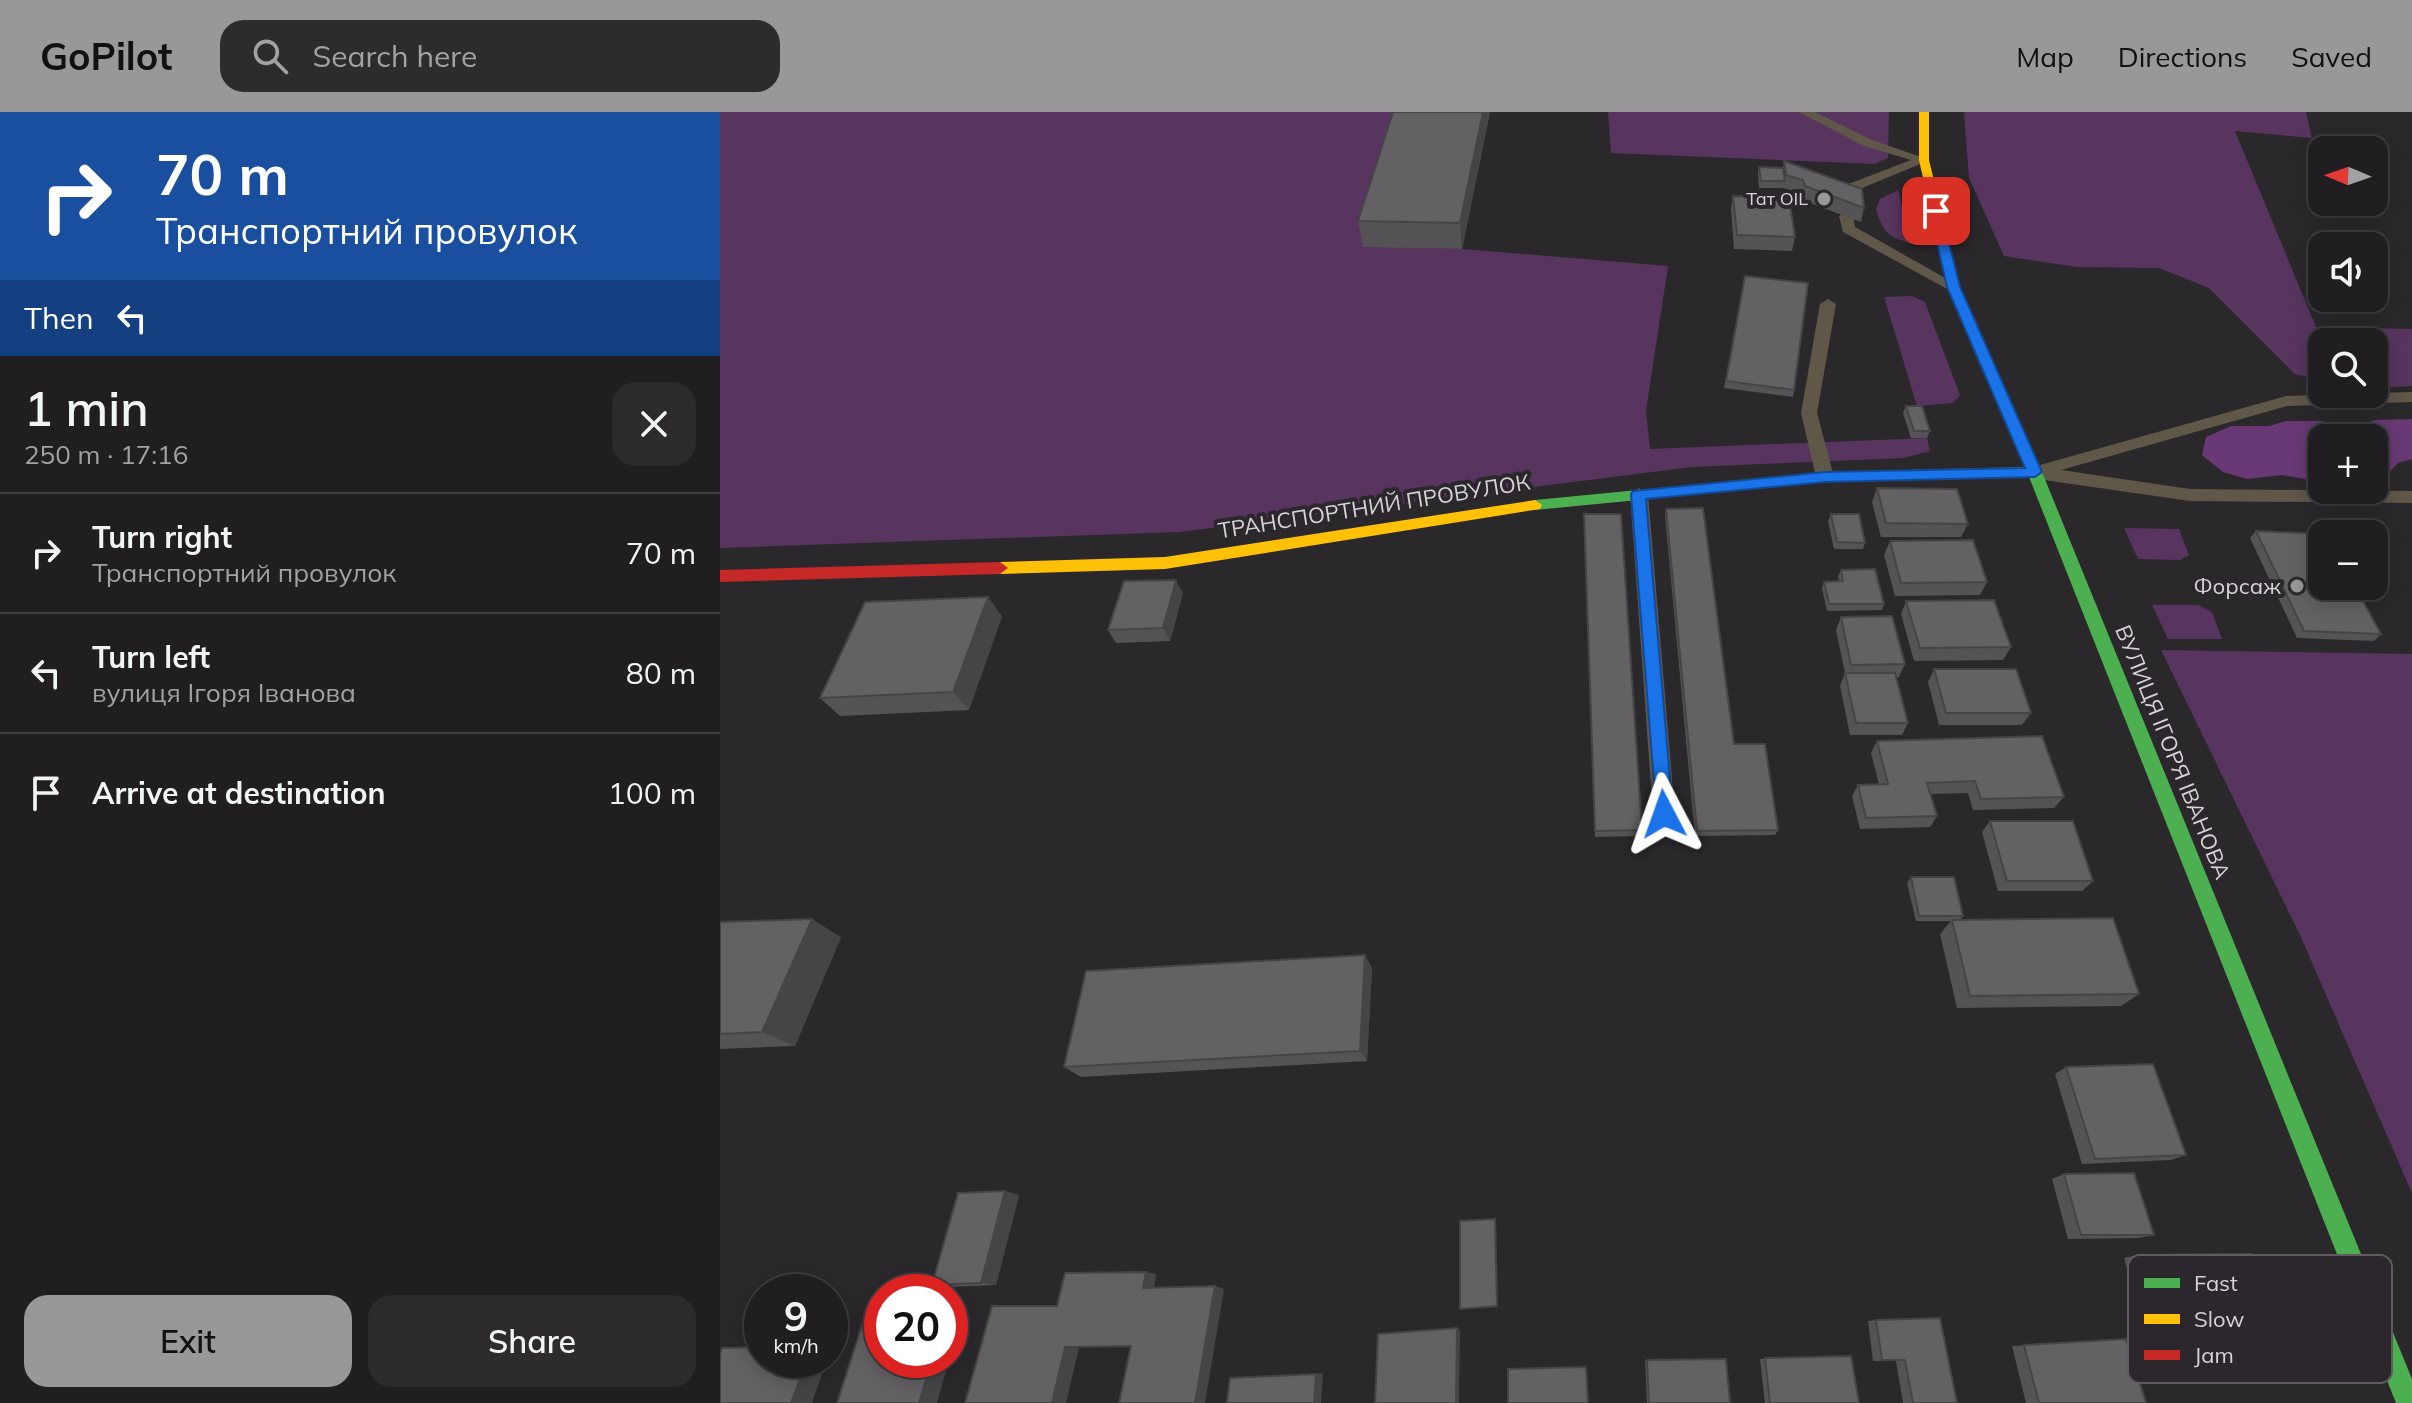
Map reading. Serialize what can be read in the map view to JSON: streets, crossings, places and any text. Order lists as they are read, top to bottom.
{
  "streets": {
    "street": ["ТРАНСПОРТНИЙ ПРОВУЛОК", "ВУЛИЦЯ ІГОРЯ ІВАНОВА"]
  },
  "crossings": [
    ["ТРАНСПОРТНИЙ ПРОВУЛОК", "ВУЛИЦЯ ІГОРЯ ІВАНОВА"]
  ],
  "places": ["Тат OIL", "Форсаж"],
  "legend": ["Fast", "Slow", "Jam"],
  "north": "left",
  "page": {
    "header": "GoPilot",
    "search": "Search here",
    "nav": ["Map", "Directions", "Saved"],
    "turn": ["70 m", "Транспортний провулок"],
    "map_buttons": ["+", "−"],
    "then": "Then",
    "heading": ["1 min", "250 m · 17:16"],
    "list": [
      {
        "name": "Turn right",
        "note": "Транспортний провулок",
        "value": "70 m"
      },
      {
        "name": "Turn left",
        "note": "вулиця Ігоря Іванова",
        "value": "80 m"
      },
      {
        "name": "Arrive at destination",
        "value": "100 m"
      }
    ],
    "speed": "9 km/h",
    "limit": "20",
    "buttons": ["Exit", "Share"]
  }
}
